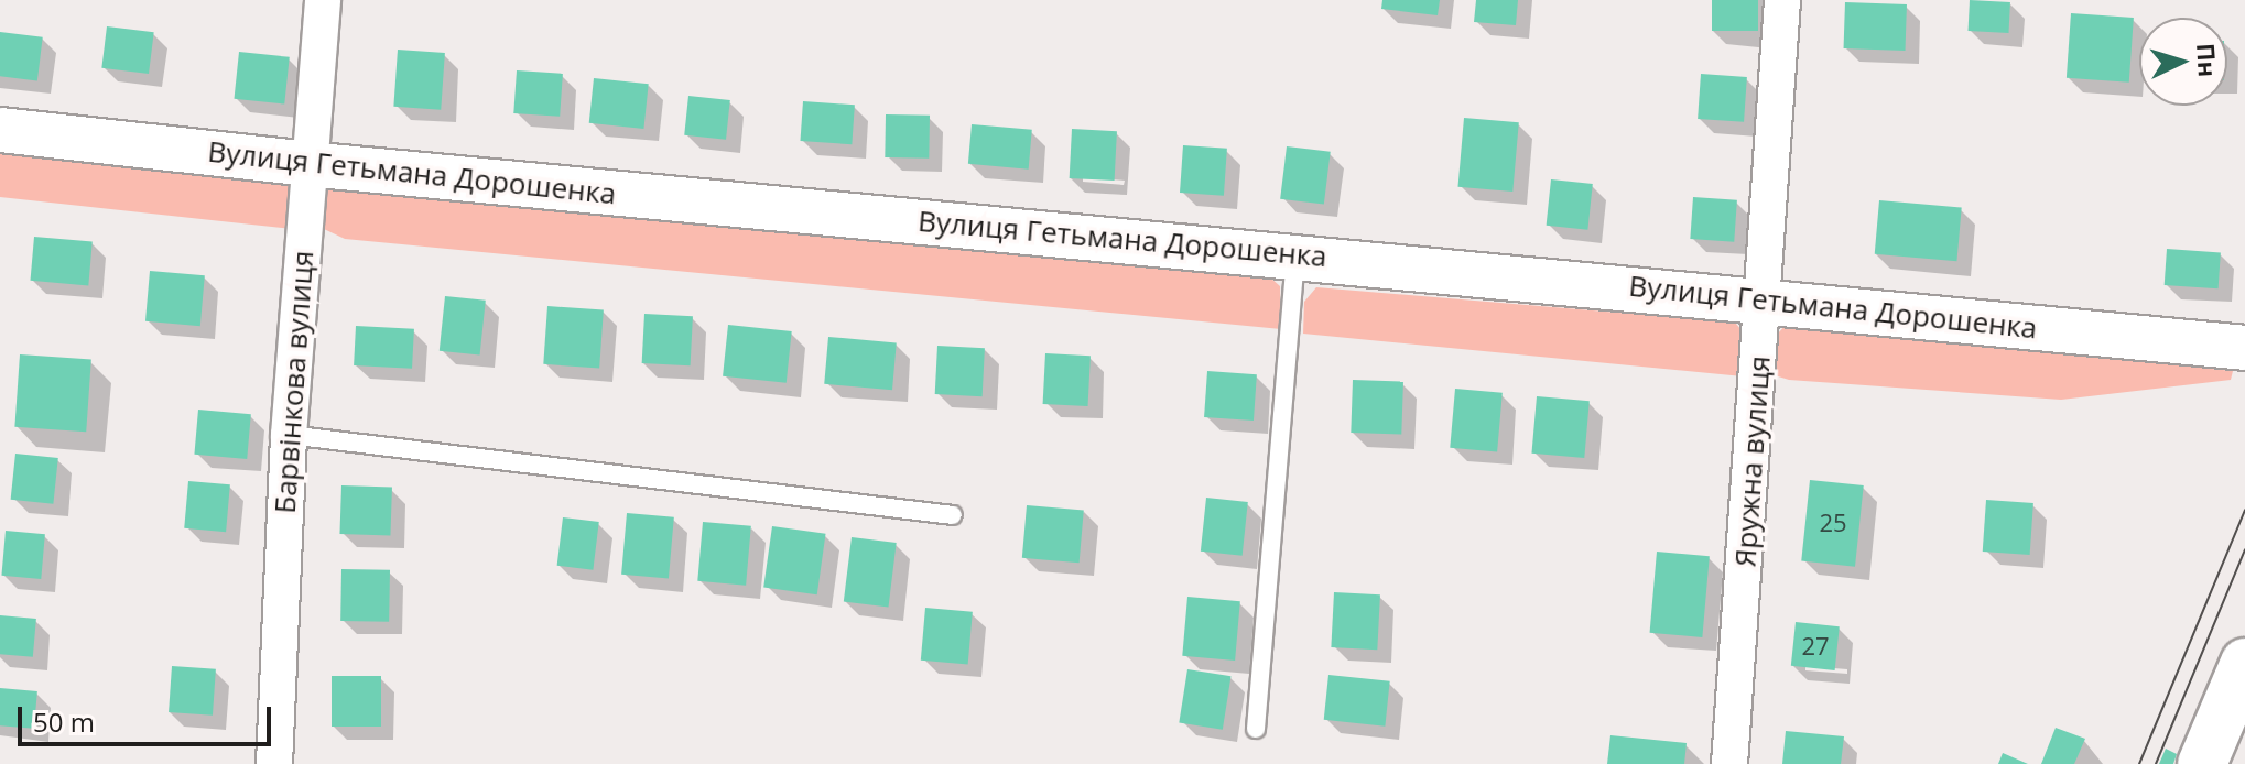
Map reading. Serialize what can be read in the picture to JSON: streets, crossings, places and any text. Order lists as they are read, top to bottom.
{
  "streets": {
    "street": ["Вулиця Гетьмана Дорошенка", "Барвінкова вулиця", "Яружна вулиця"]
  },
  "crossings": [
    ["Вулиця Гетьмана Дорошенка", "Барвінкова вулиця"],
    ["Вулиця Гетьмана Дорошенка", "Яружна вулиця"]
  ],
  "house_numbers": ["25", "27"],
  "scale_bar": "50 m",
  "north": "right"
}
